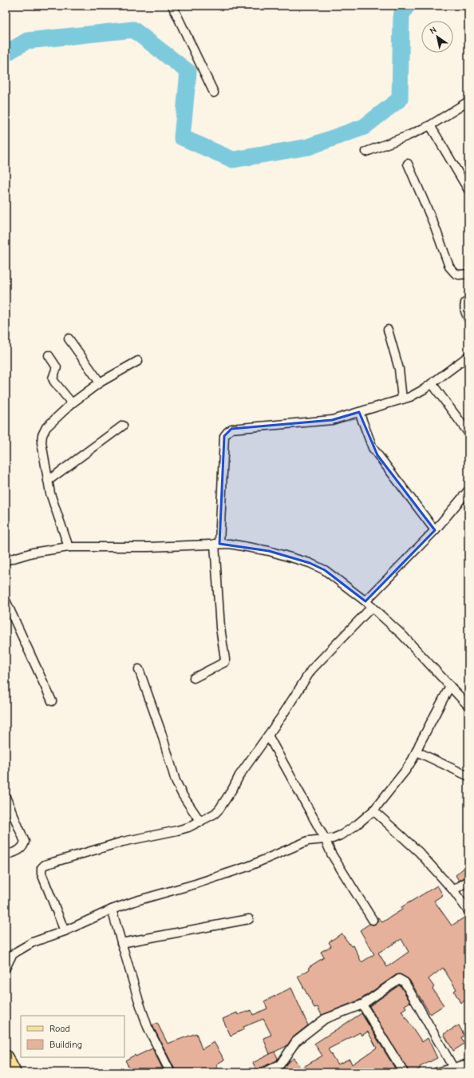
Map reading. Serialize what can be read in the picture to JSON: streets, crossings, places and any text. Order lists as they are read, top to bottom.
{
  "legend": ["Road", "Building"],
  "north": "top left"
}
